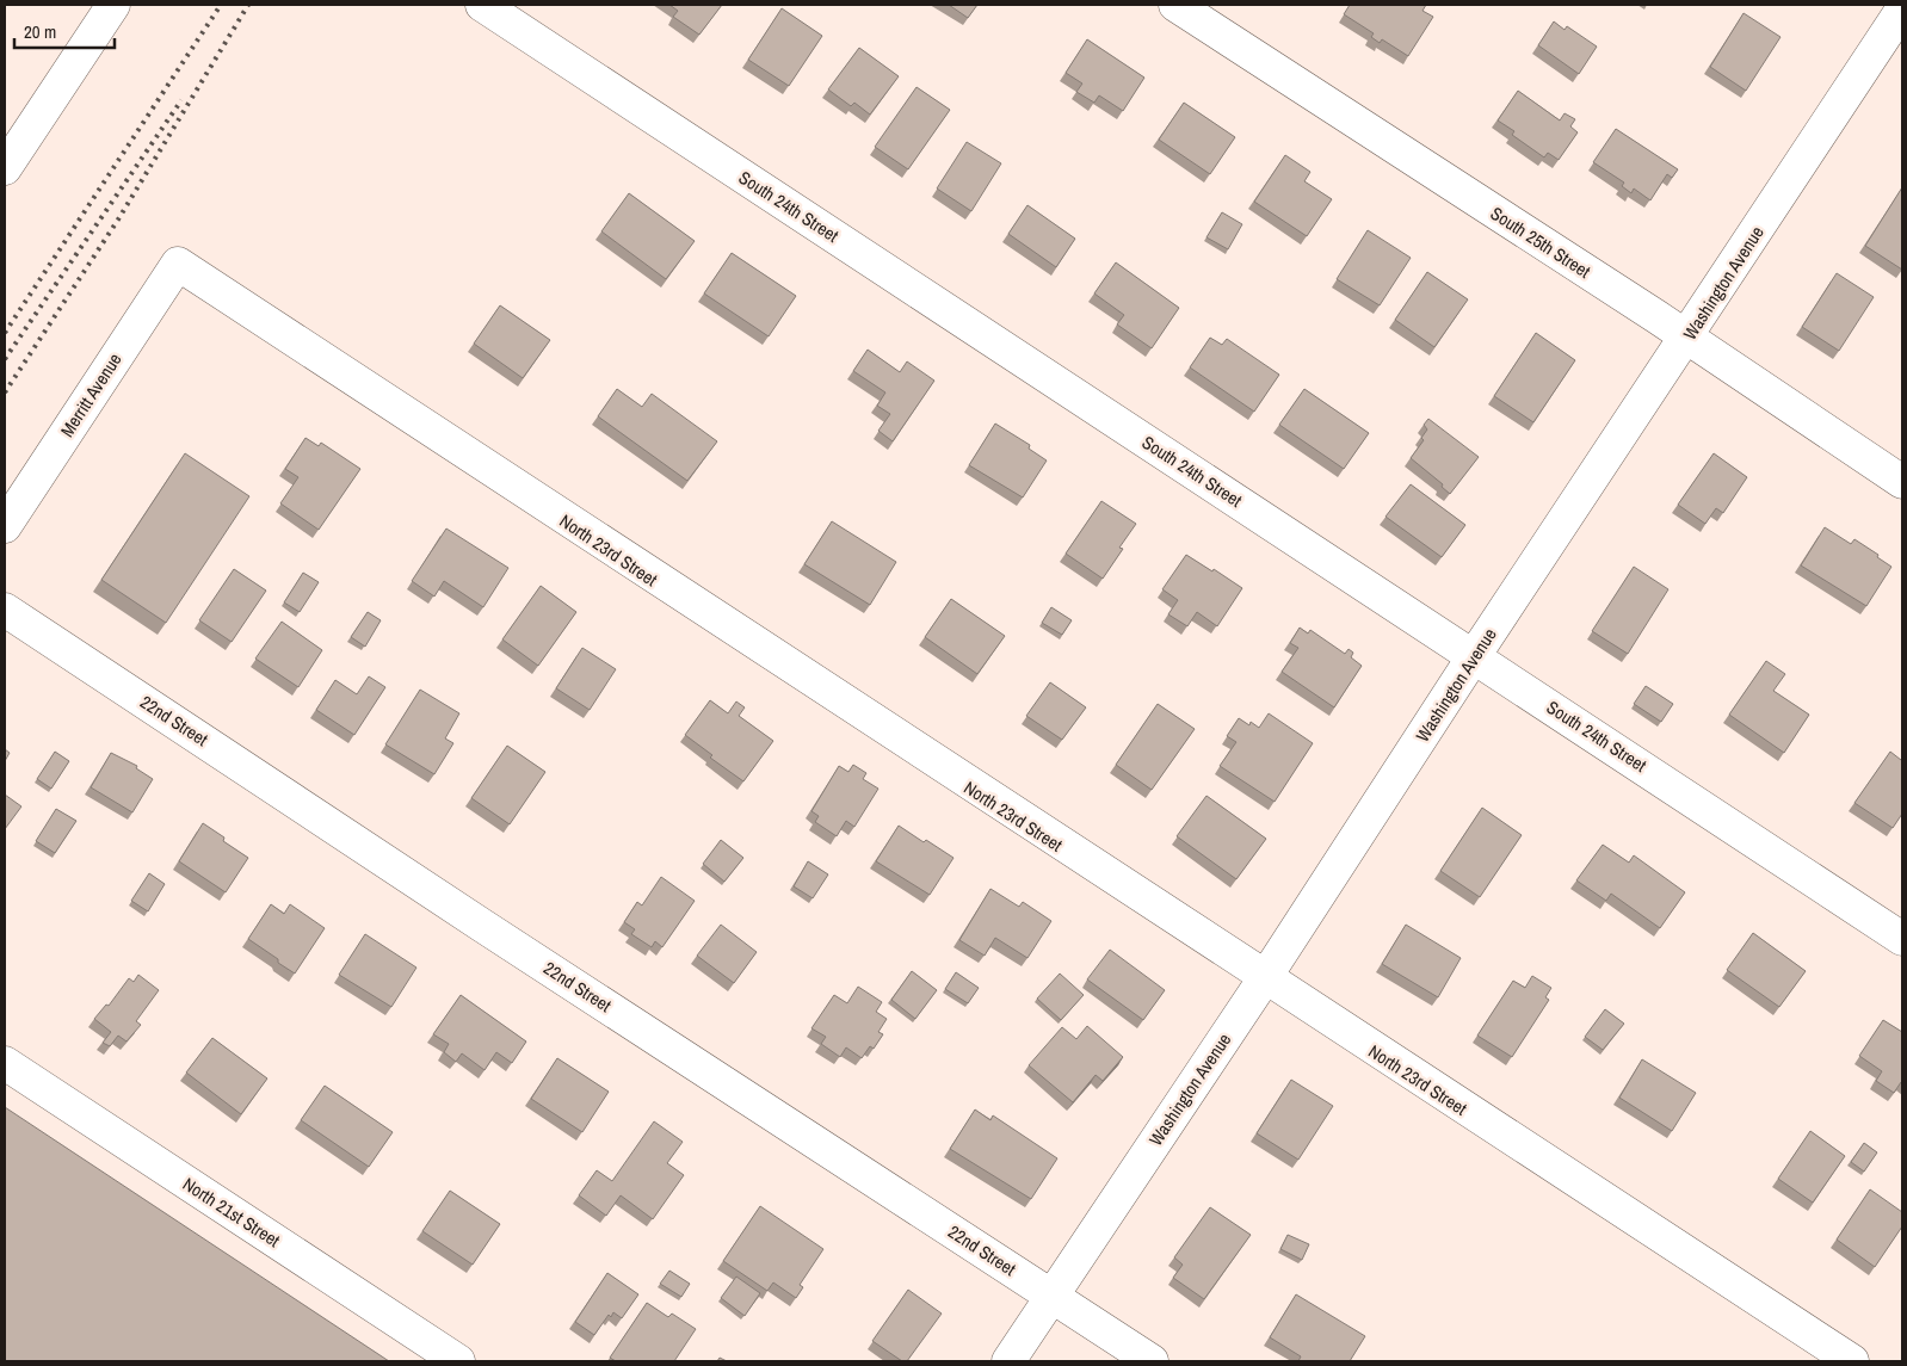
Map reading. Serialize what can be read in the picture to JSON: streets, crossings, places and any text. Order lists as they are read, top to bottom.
{
  "streets": {
    "street": [
      "South 24th Street",
      "South 25th Street",
      "Washington Avenue",
      "Merritt Avenue",
      "North 23rd Street",
      "22nd Street",
      "North 21st Street"
    ]
  },
  "crossings": [
    ["South 24th Street", "Washington Avenue"],
    ["South 25th Street", "Washington Avenue"],
    ["Washington Avenue", "North 23rd Street"],
    ["Washington Avenue", "22nd Street"],
    ["Merritt Avenue", "North 23rd Street"]
  ],
  "scale_bar": "20 m"
}
